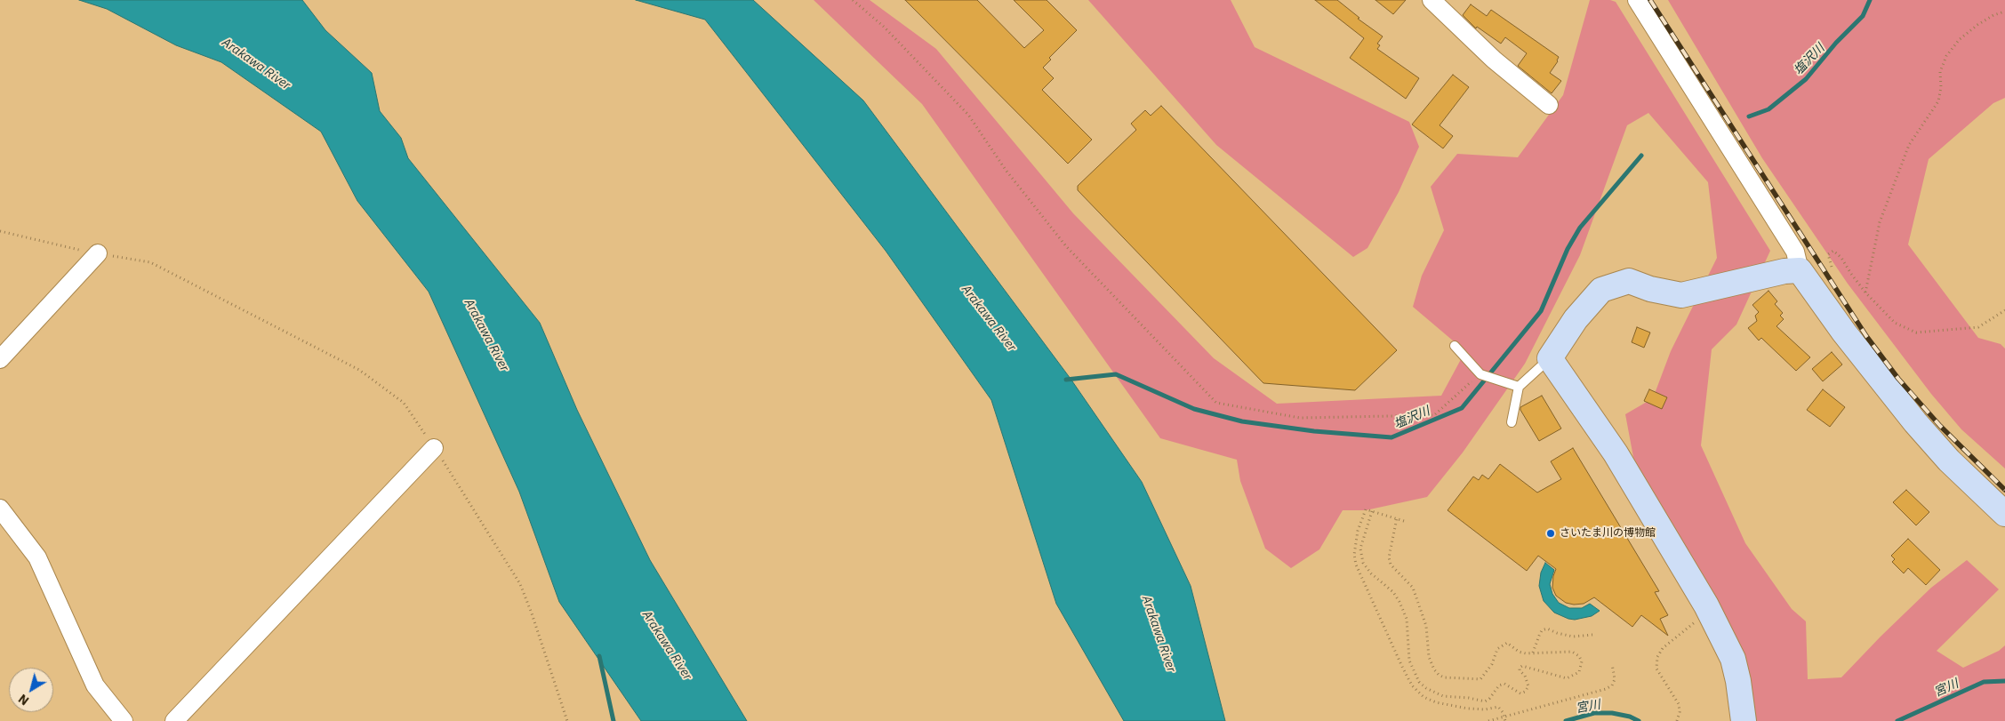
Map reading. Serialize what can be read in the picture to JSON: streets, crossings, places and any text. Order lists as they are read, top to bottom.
{
  "water": ["塩沢川", "Arakawa River", "宮川"],
  "places": ["さいたま川の博物館"],
  "north": "bottom left"
}
